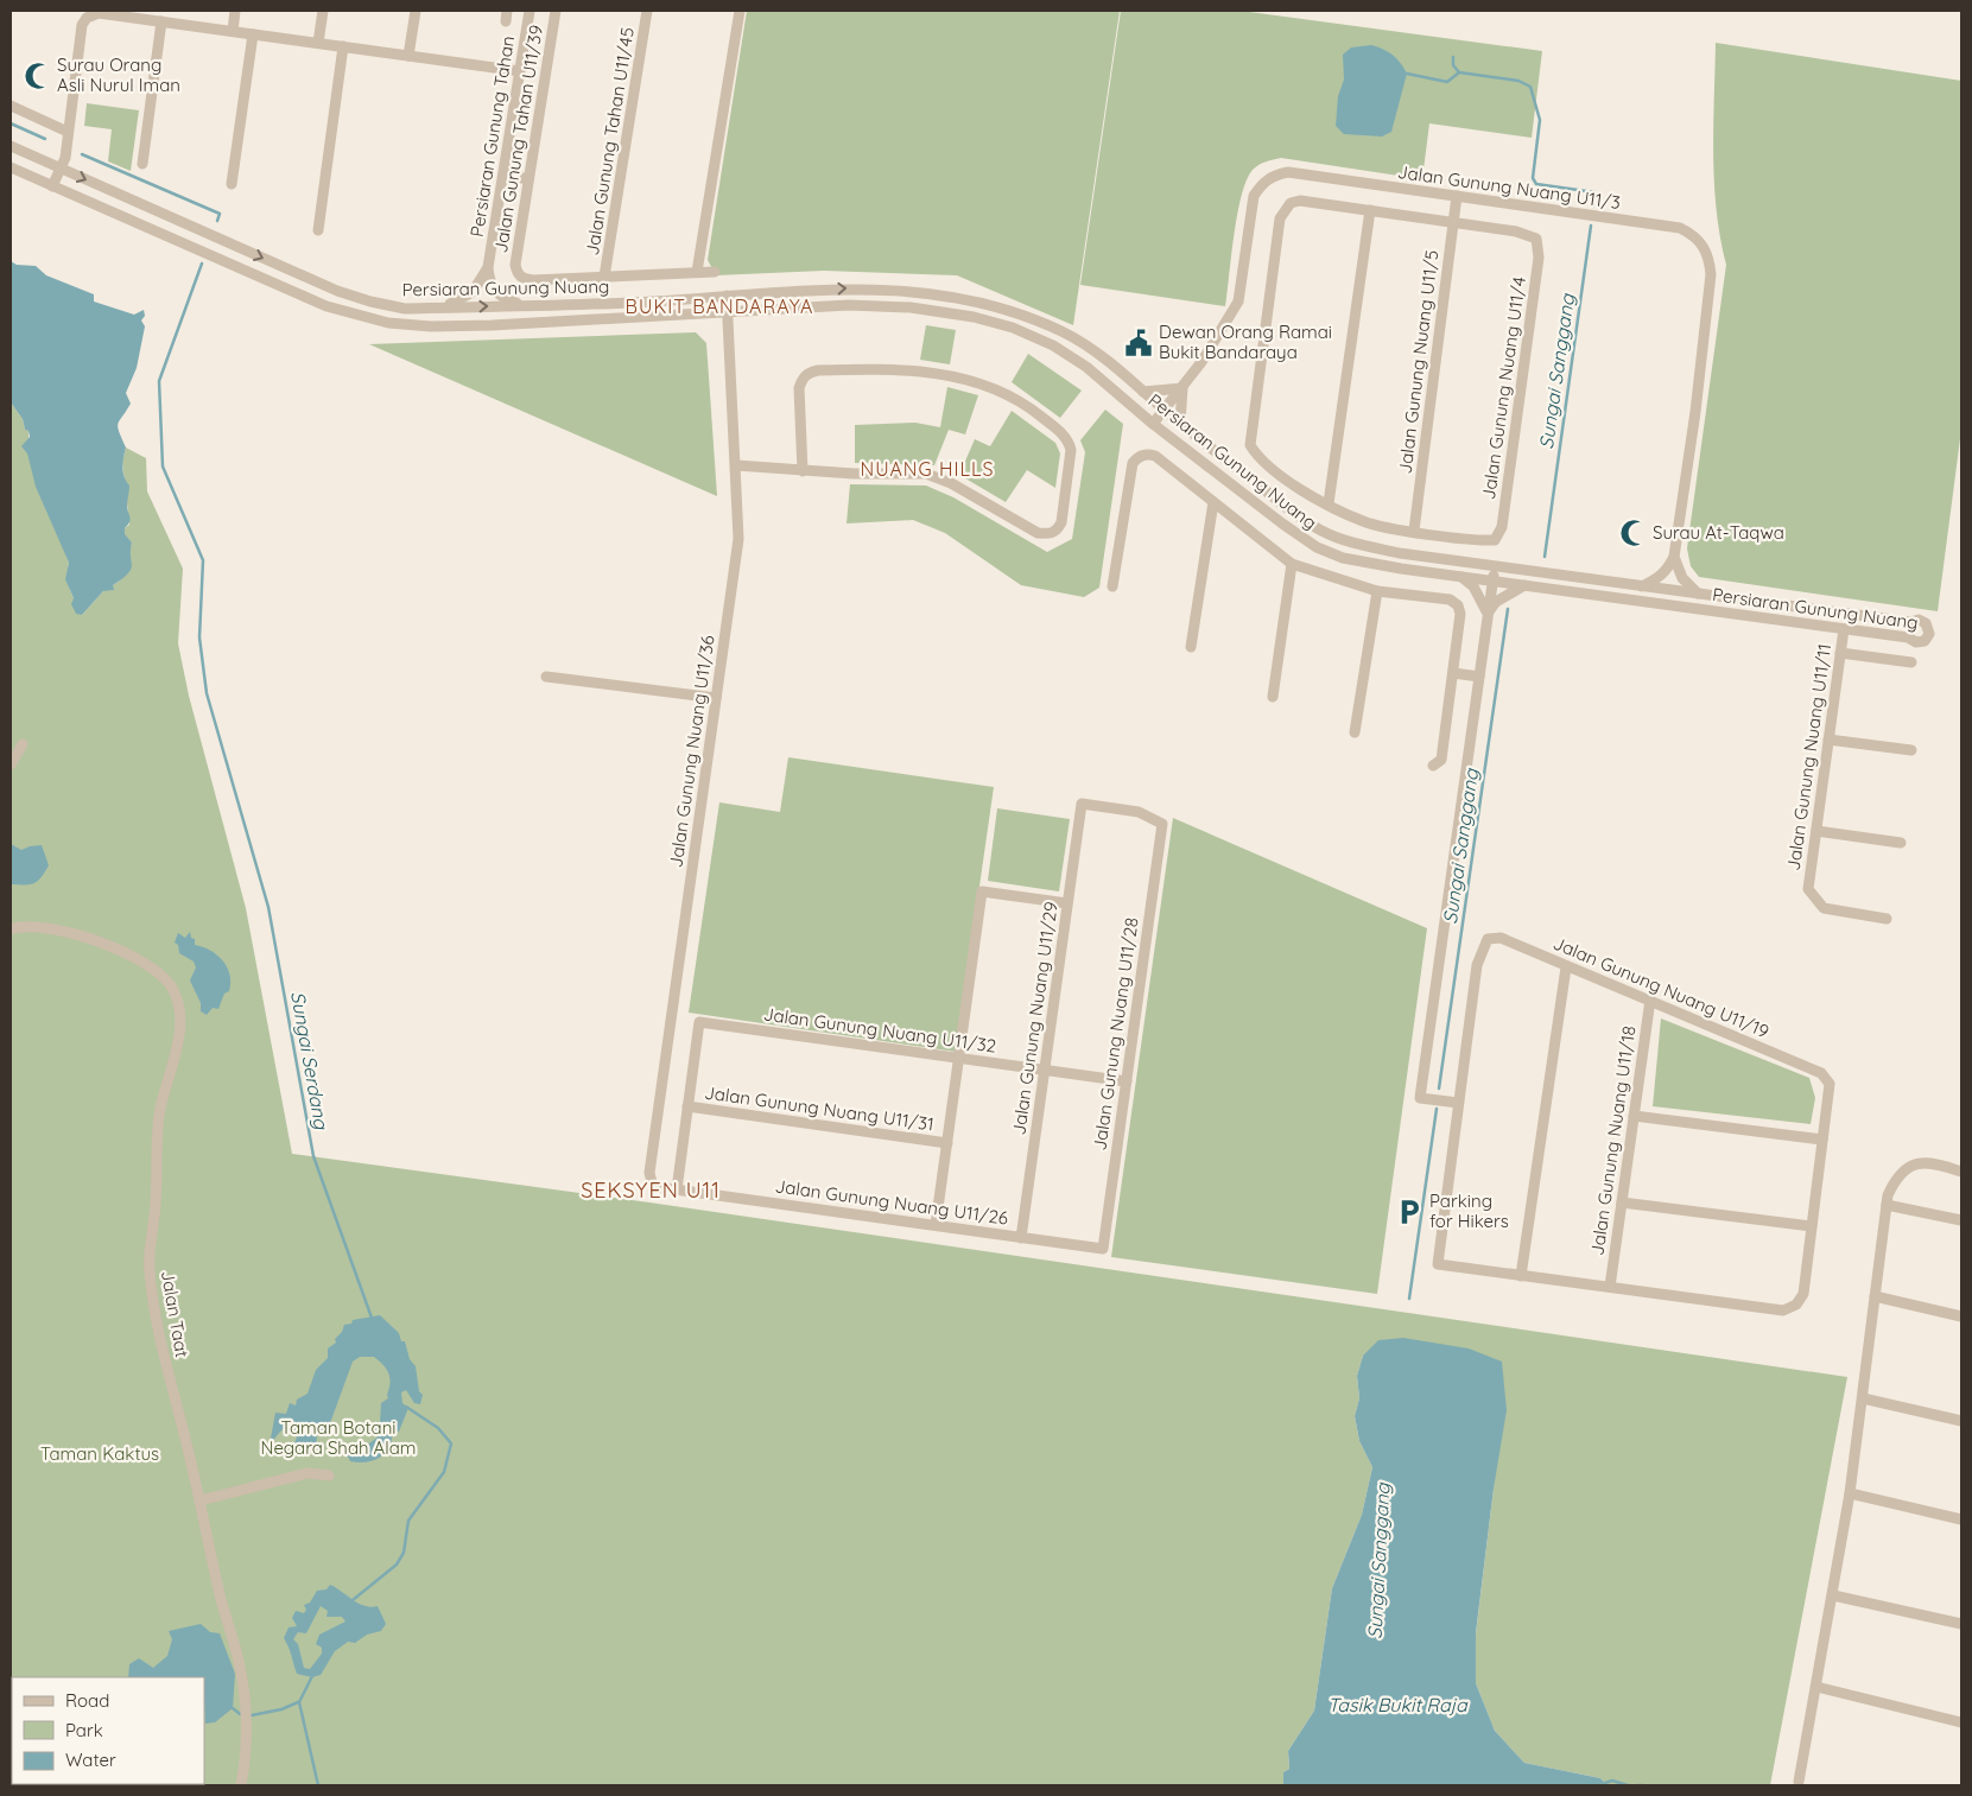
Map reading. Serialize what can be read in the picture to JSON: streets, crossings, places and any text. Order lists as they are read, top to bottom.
{
  "streets": {
    "street": [
      "Persiaran Gunung Tahan",
      "Jalan Gunung Tahan U11/39",
      "Jalan Gunung Tahan U11/45",
      "Jalan Gunung Nuang U11/3",
      "Persiaran Gunung Nuang",
      "Jalan Gunung Nuang U11/5",
      "Jalan Gunung Nuang U11/4",
      "Jalan Gunung Nuang U11/36",
      "Jalan Gunung Nuang U11/11",
      "Jalan Gunung Nuang U11/19",
      "Jalan Gunung Nuang U11/29",
      "Jalan Gunung Nuang U11/32",
      "Jalan Gunung Nuang U11/28",
      "Jalan Gunung Nuang U11/31",
      "Jalan Gunung Nuang U11/18",
      "Jalan Gunung Nuang U11/26",
      "Jalan Taat"
    ]
  },
  "crossings": [
    ["Jalan Gunung Tahan U11/39", "Jalan Gunung Tahan U11/45"],
    ["Jalan Gunung Nuang U11/3", "Persiaran Gunung Nuang"],
    ["Jalan Gunung Nuang U11/3", "Jalan Gunung Nuang U11/5"],
    ["Persiaran Gunung Nuang", "Jalan Gunung Nuang U11/36"],
    ["Persiaran Gunung Nuang", "Jalan Gunung Nuang U11/11"],
    ["Jalan Gunung Nuang U11/5", "Jalan Gunung Nuang U11/4"],
    ["Jalan Gunung Nuang U11/36", "Jalan Gunung Nuang U11/26"],
    ["Jalan Gunung Nuang U11/19", "Jalan Gunung Nuang U11/18"],
    ["Jalan Gunung Nuang U11/29", "Jalan Gunung Nuang U11/32"],
    ["Jalan Gunung Nuang U11/29", "Jalan Gunung Nuang U11/28"],
    ["Jalan Gunung Nuang U11/29", "Jalan Gunung Nuang U11/26"],
    ["Jalan Gunung Nuang U11/32", "Jalan Gunung Nuang U11/28"],
    ["Jalan Gunung Nuang U11/32", "Jalan Gunung Nuang U11/31"],
    ["Jalan Gunung Nuang U11/28", "Jalan Gunung Nuang U11/26"]
  ],
  "districts": ["BUKIT BANDARAYA", "NUANG HILLS", "SEKSYEN U11"],
  "water": ["Sungai Sanggang", "Sungai Serdang", "Tasik Bukit Raja"],
  "parks": ["Taman Botani Negara Shah Alam", "Taman Kaktus"],
  "places": {
    "mosque": ["Surau Orang Asli Nurul Iman", "Surau At-Taqwa"],
    "public building": ["Dewan Orang Ramai Bukit Bandaraya"],
    "parking": ["Parking for Hikers"]
  },
  "legend": ["Road", "Park", "Water"]
}
